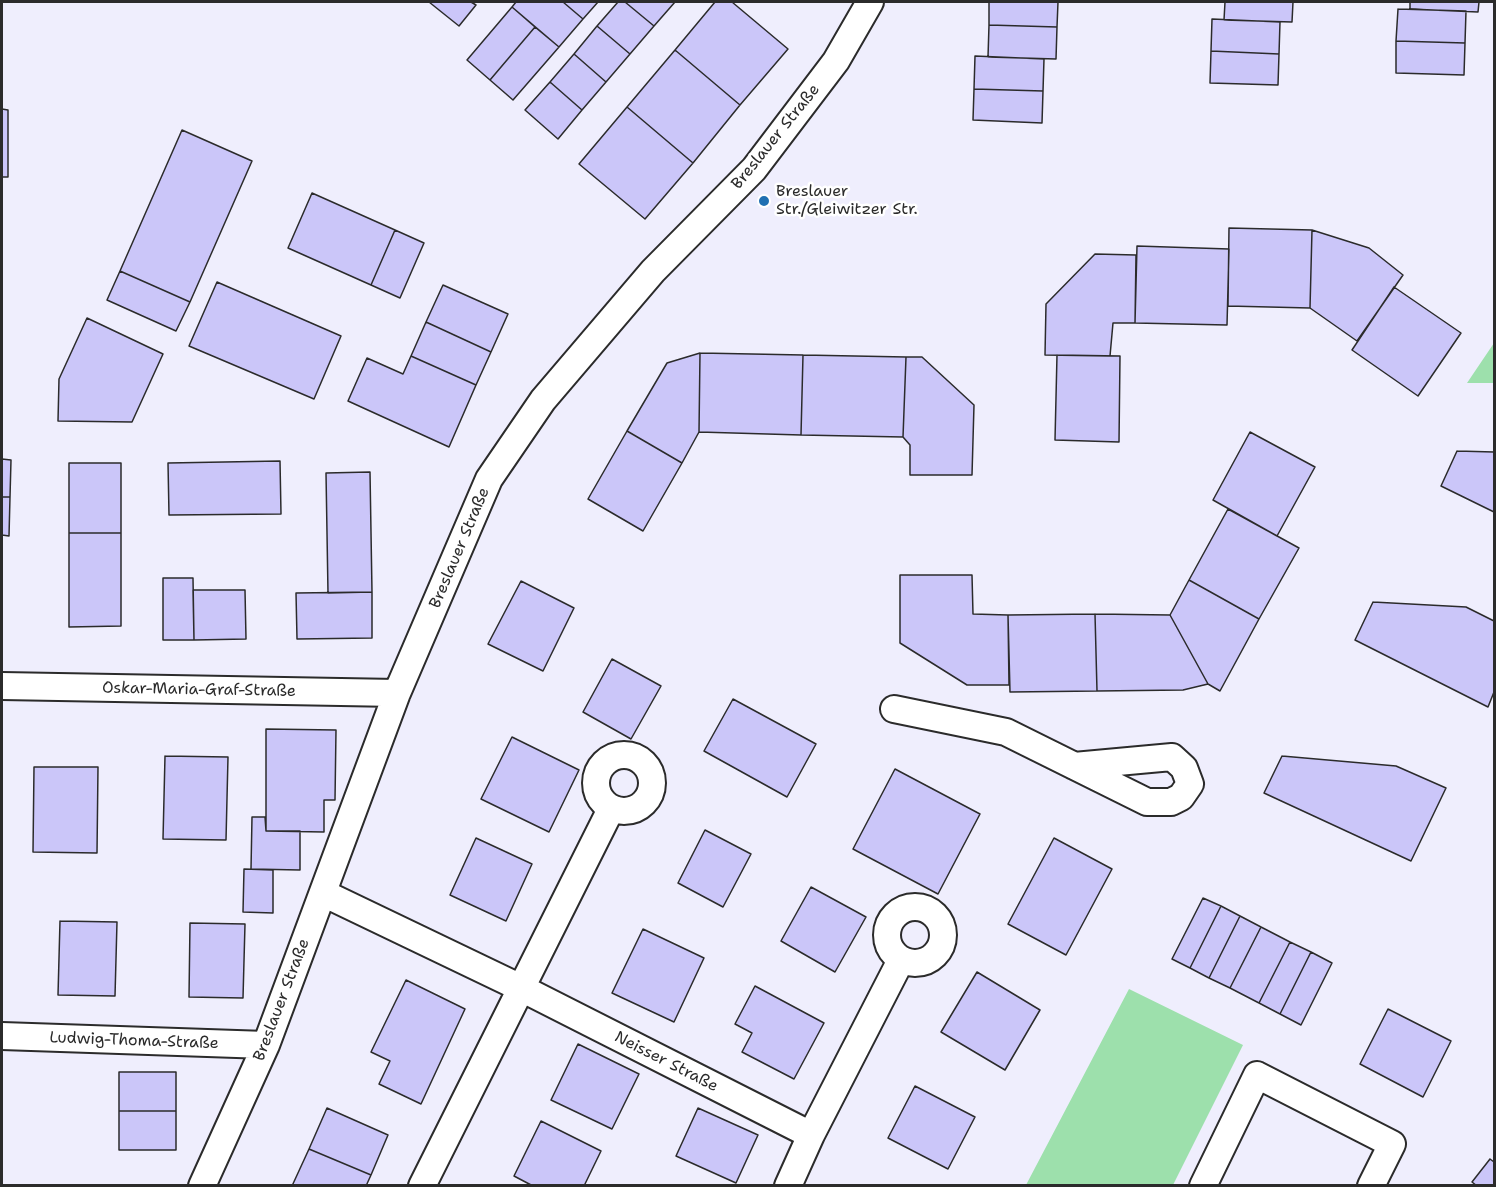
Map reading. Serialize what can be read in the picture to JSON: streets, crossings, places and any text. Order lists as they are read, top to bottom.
{
  "streets": {
    "street": [
      "Breslauer Straße",
      "Oskar-Maria-Graf-Straße",
      "Ludwig-Thoma-Straße",
      "Neisser Straße"
    ]
  },
  "crossings": [
    ["Breslauer Straße", "Oskar-Maria-Graf-Straße"],
    ["Breslauer Straße", "Ludwig-Thoma-Straße"],
    ["Breslauer Straße", "Neisser Straße"]
  ],
  "places": ["Breslauer Str./Gleiwitzer Str."]
}
